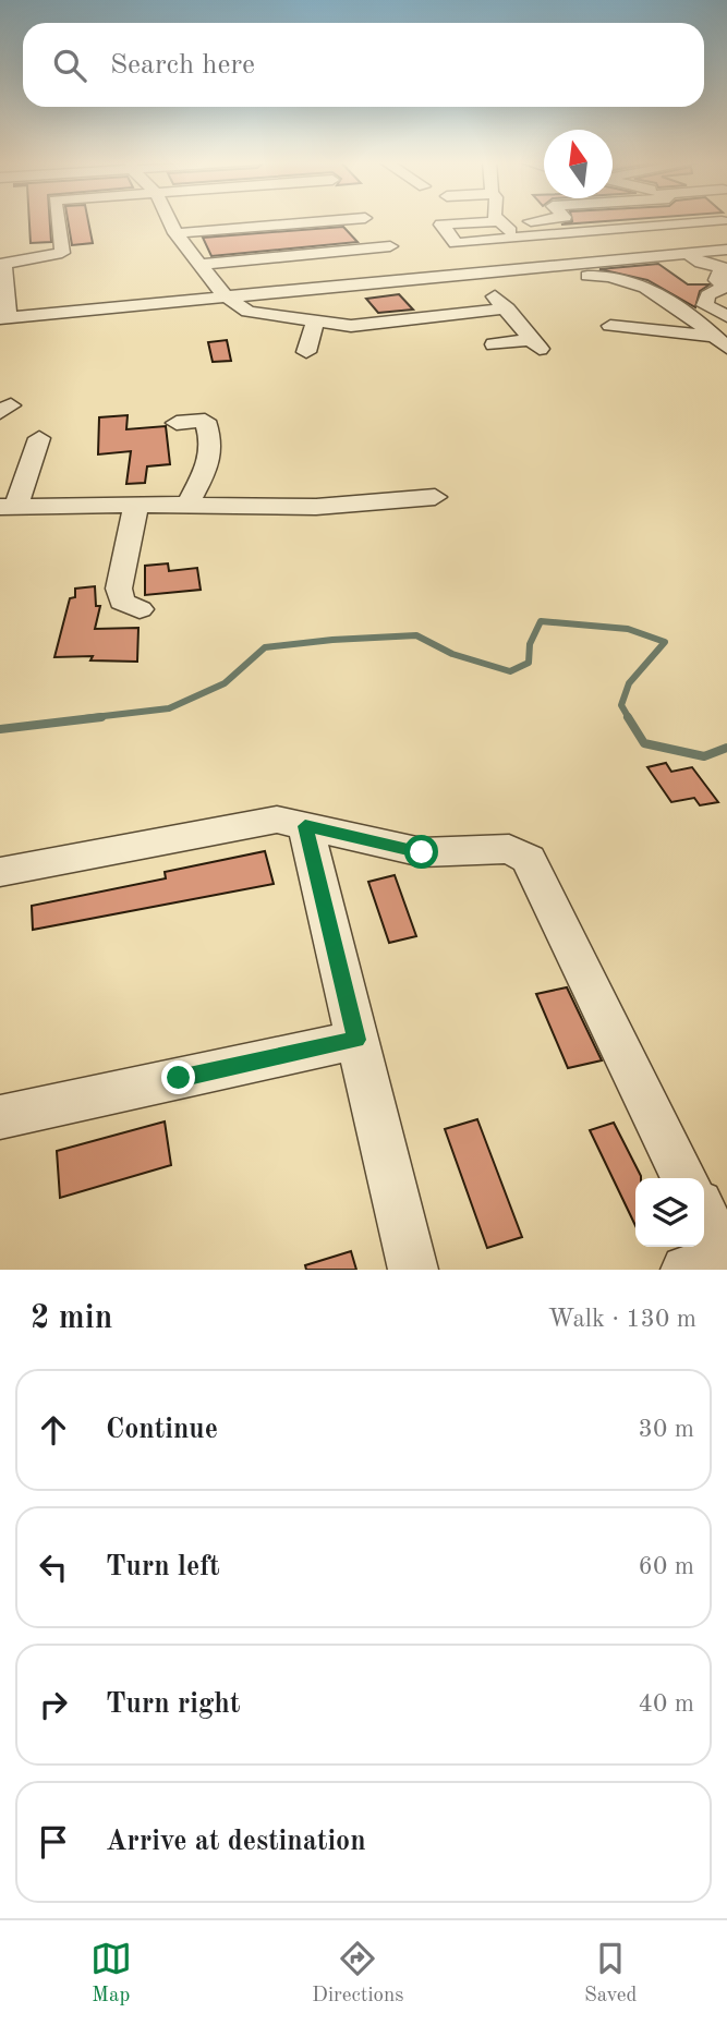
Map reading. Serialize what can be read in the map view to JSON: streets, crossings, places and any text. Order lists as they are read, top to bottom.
{
  "north": "top",
  "page": {
    "search": "Search here",
    "heading": ["2 min", "Walk · 130 m"],
    "list": [
      ["Continue", "30 m"],
      ["Turn left", "60 m"],
      ["Turn right", "40 m"],
      "Arrive at destination"
    ],
    "nav": ["Map", "Directions", "Saved"]
  }
}
